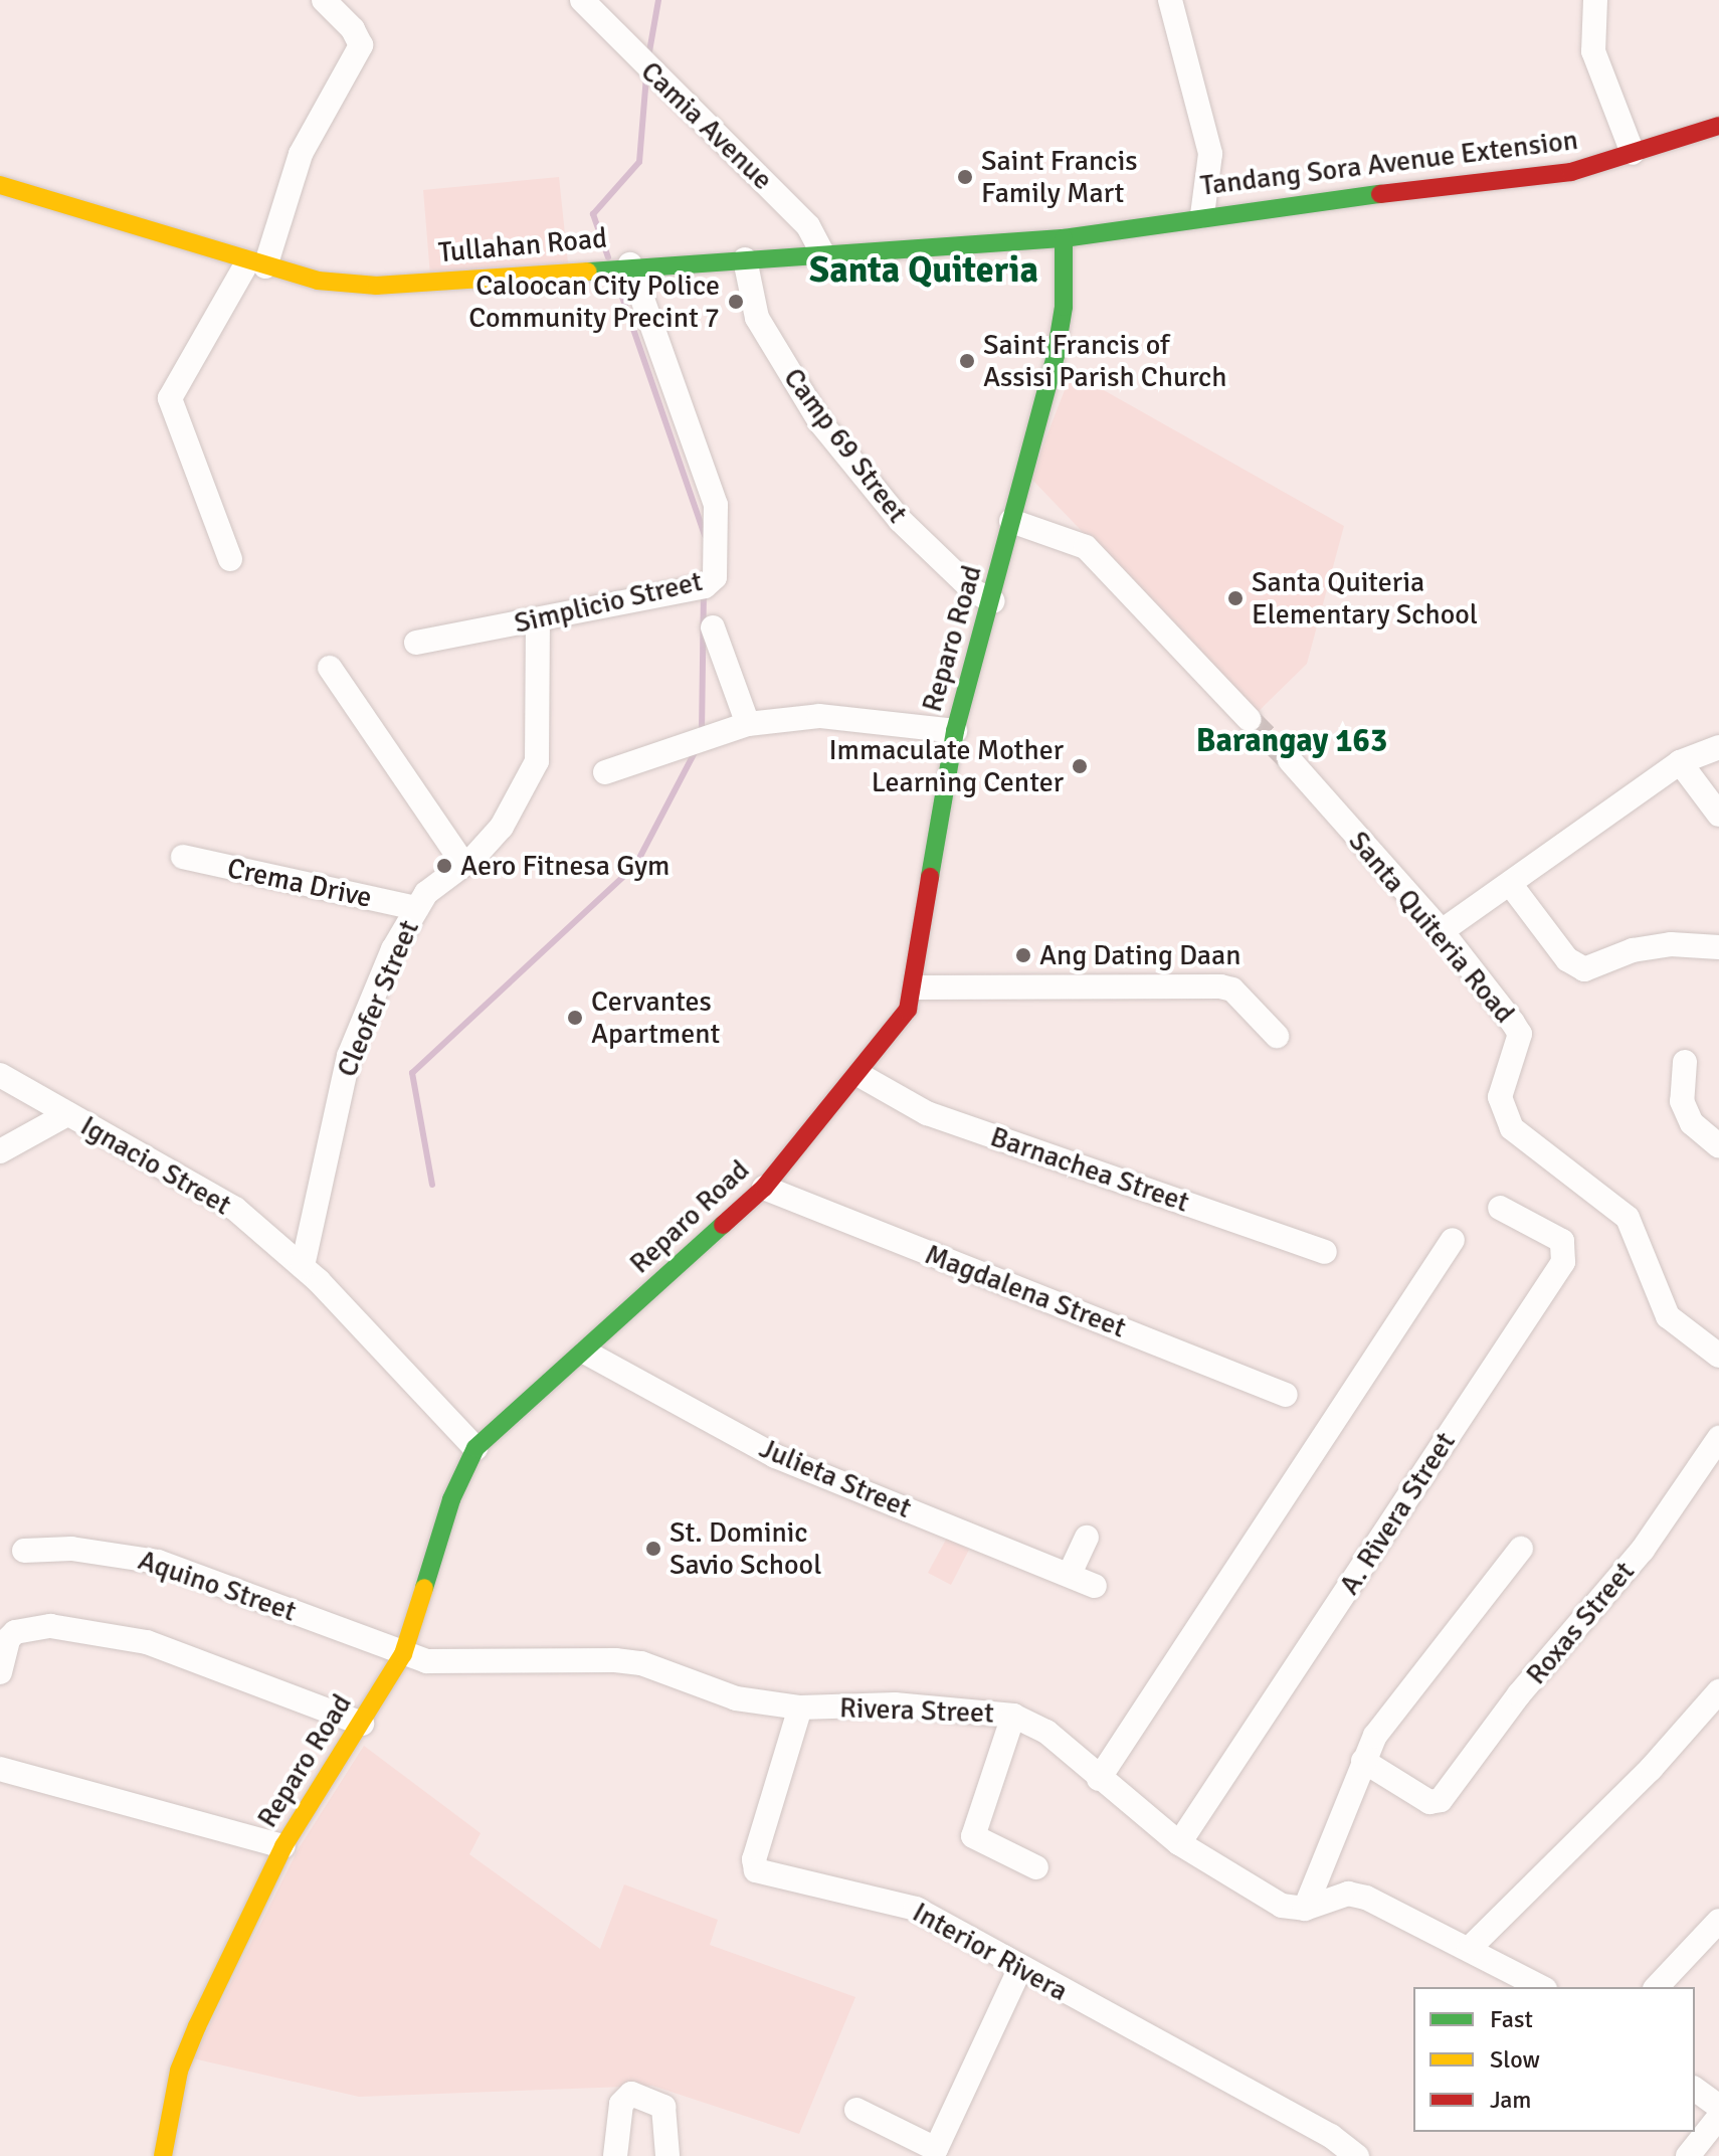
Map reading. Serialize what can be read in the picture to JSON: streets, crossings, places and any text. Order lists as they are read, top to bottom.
{
  "streets": {
    "main road": ["Tandang Sora Avenue Extension", "Tullahan Road", "Reparo Road"],
    "street": [
      "Camia Avenue",
      "Camp 69 Street",
      "Simplicio Street",
      "Crema Drive",
      "Santa Quiteria Road",
      "Cleofer Street",
      "Ignacio Street",
      "Barnachea Street",
      "Magdalena Street",
      "Julieta Street",
      "A. Rivera Street",
      "Aquino Street",
      "Roxas Street",
      "Rivera Street",
      "Interior Rivera"
    ]
  },
  "crossings": [
    ["Camia Avenue", "Tullahan Road"],
    ["Tandang Sora Avenue Extension", "Tullahan Road"],
    ["Tandang Sora Avenue Extension", "Reparo Road"],
    ["Tullahan Road", "Camp 69 Street"],
    ["Tullahan Road", "Simplicio Street"],
    ["Tullahan Road", "Reparo Road"],
    ["Camp 69 Street", "Reparo Road"],
    ["Simplicio Street", "Cleofer Street"],
    ["Reparo Road", "Barnachea Street"],
    ["Reparo Road", "Magdalena Street"],
    ["Reparo Road", "Julieta Street"],
    ["Reparo Road", "Aquino Street"],
    ["Reparo Road", "Rivera Street"],
    ["Crema Drive", "Cleofer Street"],
    ["Cleofer Street", "Ignacio Street"],
    ["A. Rivera Street", "Rivera Street"],
    ["Aquino Street", "Rivera Street"],
    ["Rivera Street", "Interior Rivera"]
  ],
  "districts": ["Santa Quiteria", "Barangay 163"],
  "places": [
    "Saint Francis Family Mart",
    "Caloocan City Police Community Precint 7",
    "Saint Francis of Assisi Parish Church",
    "Santa Quiteria Elementary School",
    "Immaculate Mother Learning Center",
    "Aero Fitnesa Gym",
    "Ang Dating Daan",
    "Cervantes Apartment",
    "St. Dominic Savio School"
  ],
  "legend": ["Fast", "Slow", "Jam"]
}
